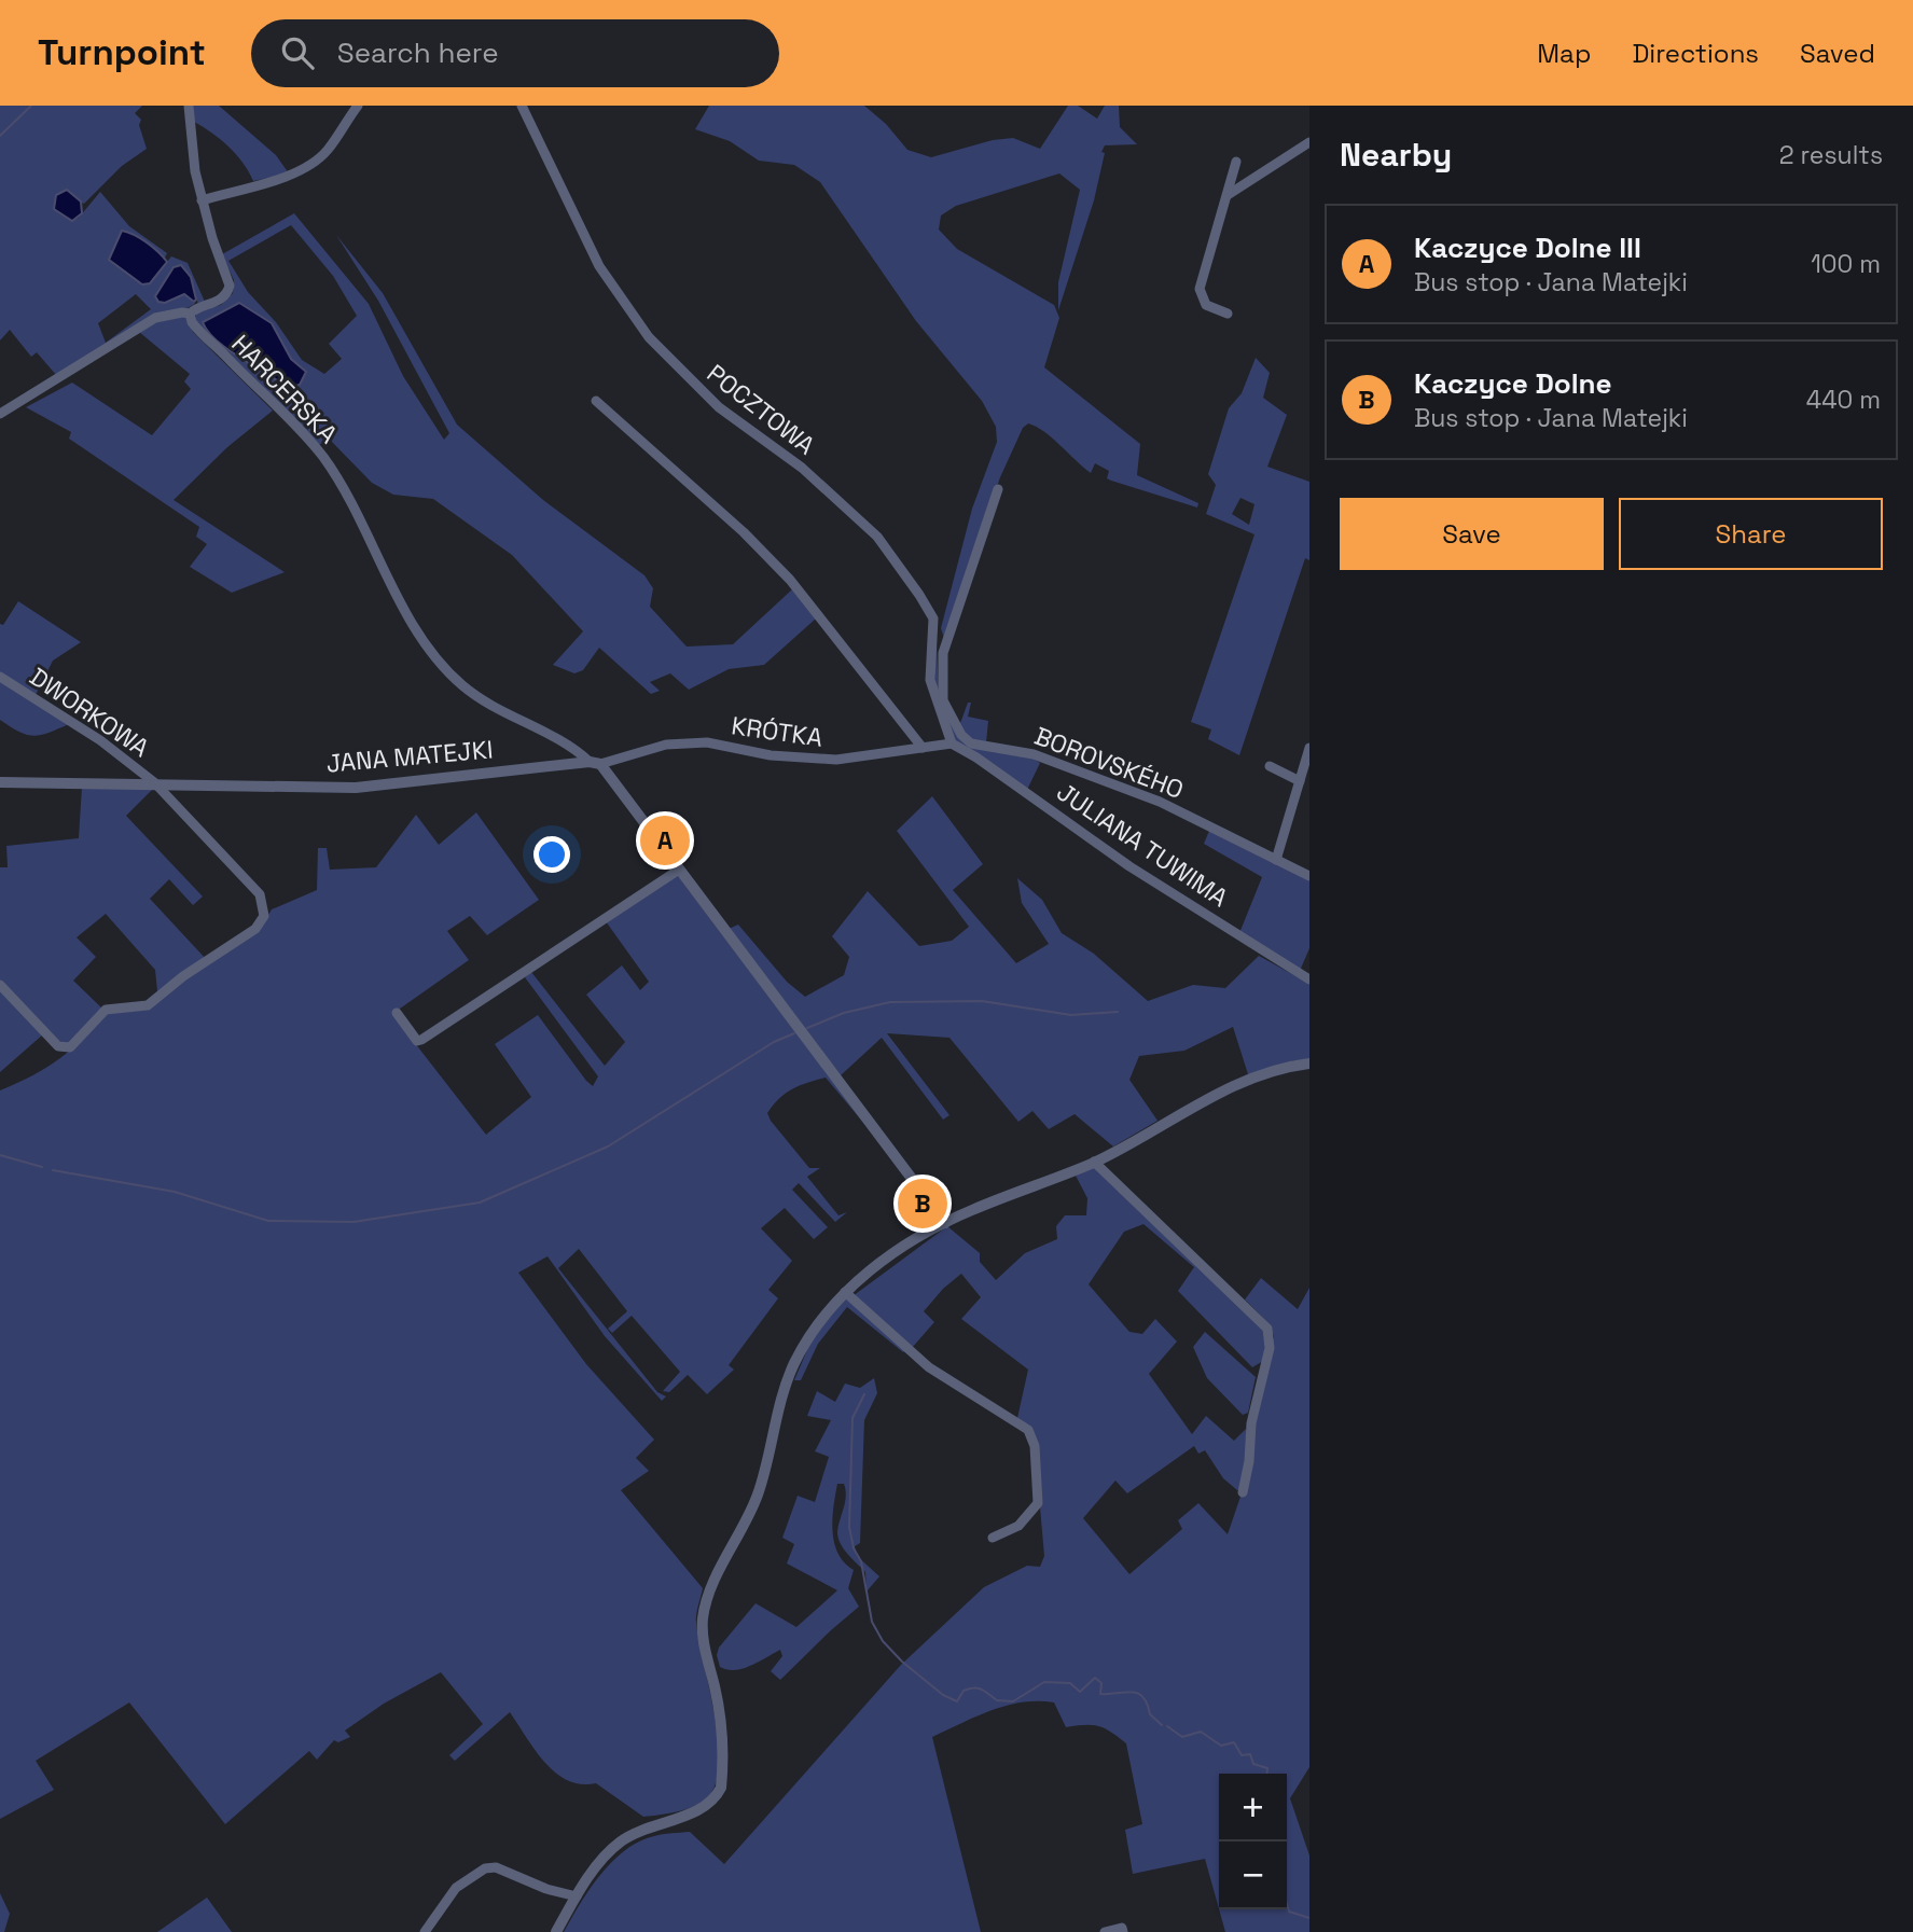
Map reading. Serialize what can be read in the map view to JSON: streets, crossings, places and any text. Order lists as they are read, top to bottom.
{
  "streets": {
    "street": [
      "HARCERSKA",
      "POCZTOWA",
      "DWORKOWA",
      "KRÓTKA",
      "JANA MATEJKI",
      "BOROVSKÉHO",
      "JULIANA TUWIMA"
    ]
  },
  "crossings": [
    ["HARCERSKA", "KRÓTKA"],
    ["HARCERSKA", "JANA MATEJKI"],
    ["POCZTOWA", "KRÓTKA"],
    ["POCZTOWA", "JULIANA TUWIMA"],
    ["DWORKOWA", "JANA MATEJKI"],
    ["KRÓTKA", "JANA MATEJKI"],
    ["KRÓTKA", "JULIANA TUWIMA"]
  ],
  "page": {
    "header": "Turnpoint",
    "search": "Search here",
    "nav": ["Map", "Directions", "Saved"],
    "heading": ["Nearby", "2 results"],
    "list": [
      {
        "mark": "A",
        "name": "Kaczyce Dolne III",
        "note": "Bus stop · Jana Matejki",
        "value": "100 m"
      },
      {
        "mark": "B",
        "name": "Kaczyce Dolne",
        "note": "Bus stop · Jana Matejki",
        "value": "440 m"
      }
    ],
    "buttons": ["Save", "Share"],
    "pins": ["A", "B"],
    "map_buttons": ["+", "−"]
  }
}
